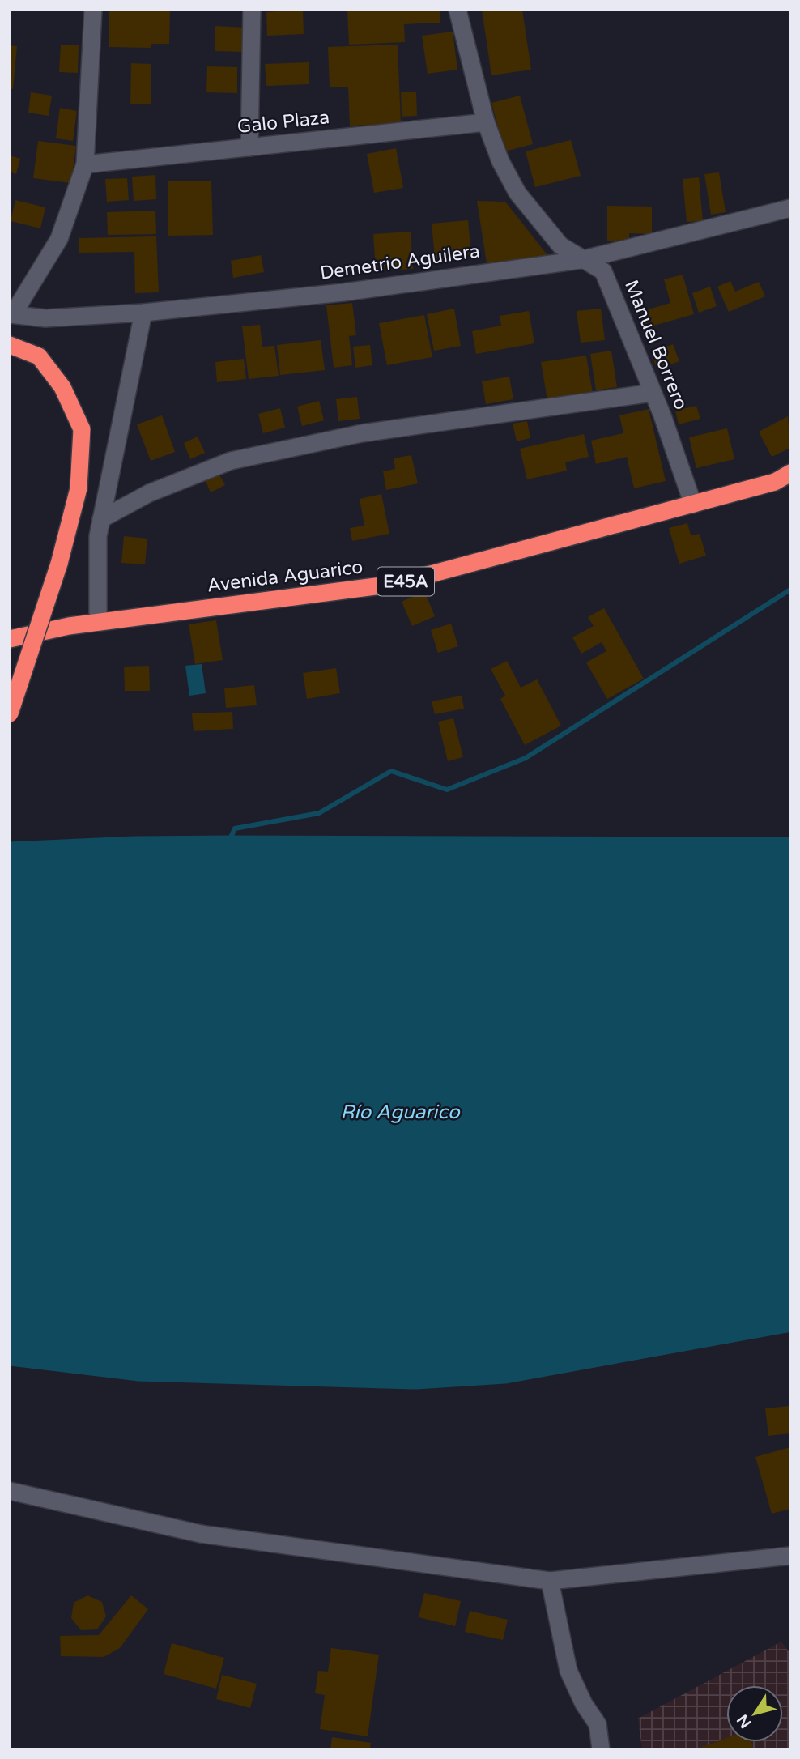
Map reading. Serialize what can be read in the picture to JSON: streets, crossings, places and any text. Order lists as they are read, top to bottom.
{
  "streets": {
    "highway": ["Avenida Aguarico", "E45A"],
    "street": ["Galo Plaza", "Demetrio Aguilera", "Manuel Borrero"]
  },
  "crossings": [
    ["Galo Plaza", "Manuel Borrero"],
    ["Demetrio Aguilera", "Manuel Borrero"],
    ["Manuel Borrero", "Avenida Aguarico"]
  ],
  "water": ["Río Aguarico"],
  "north": "bottom left"
}
